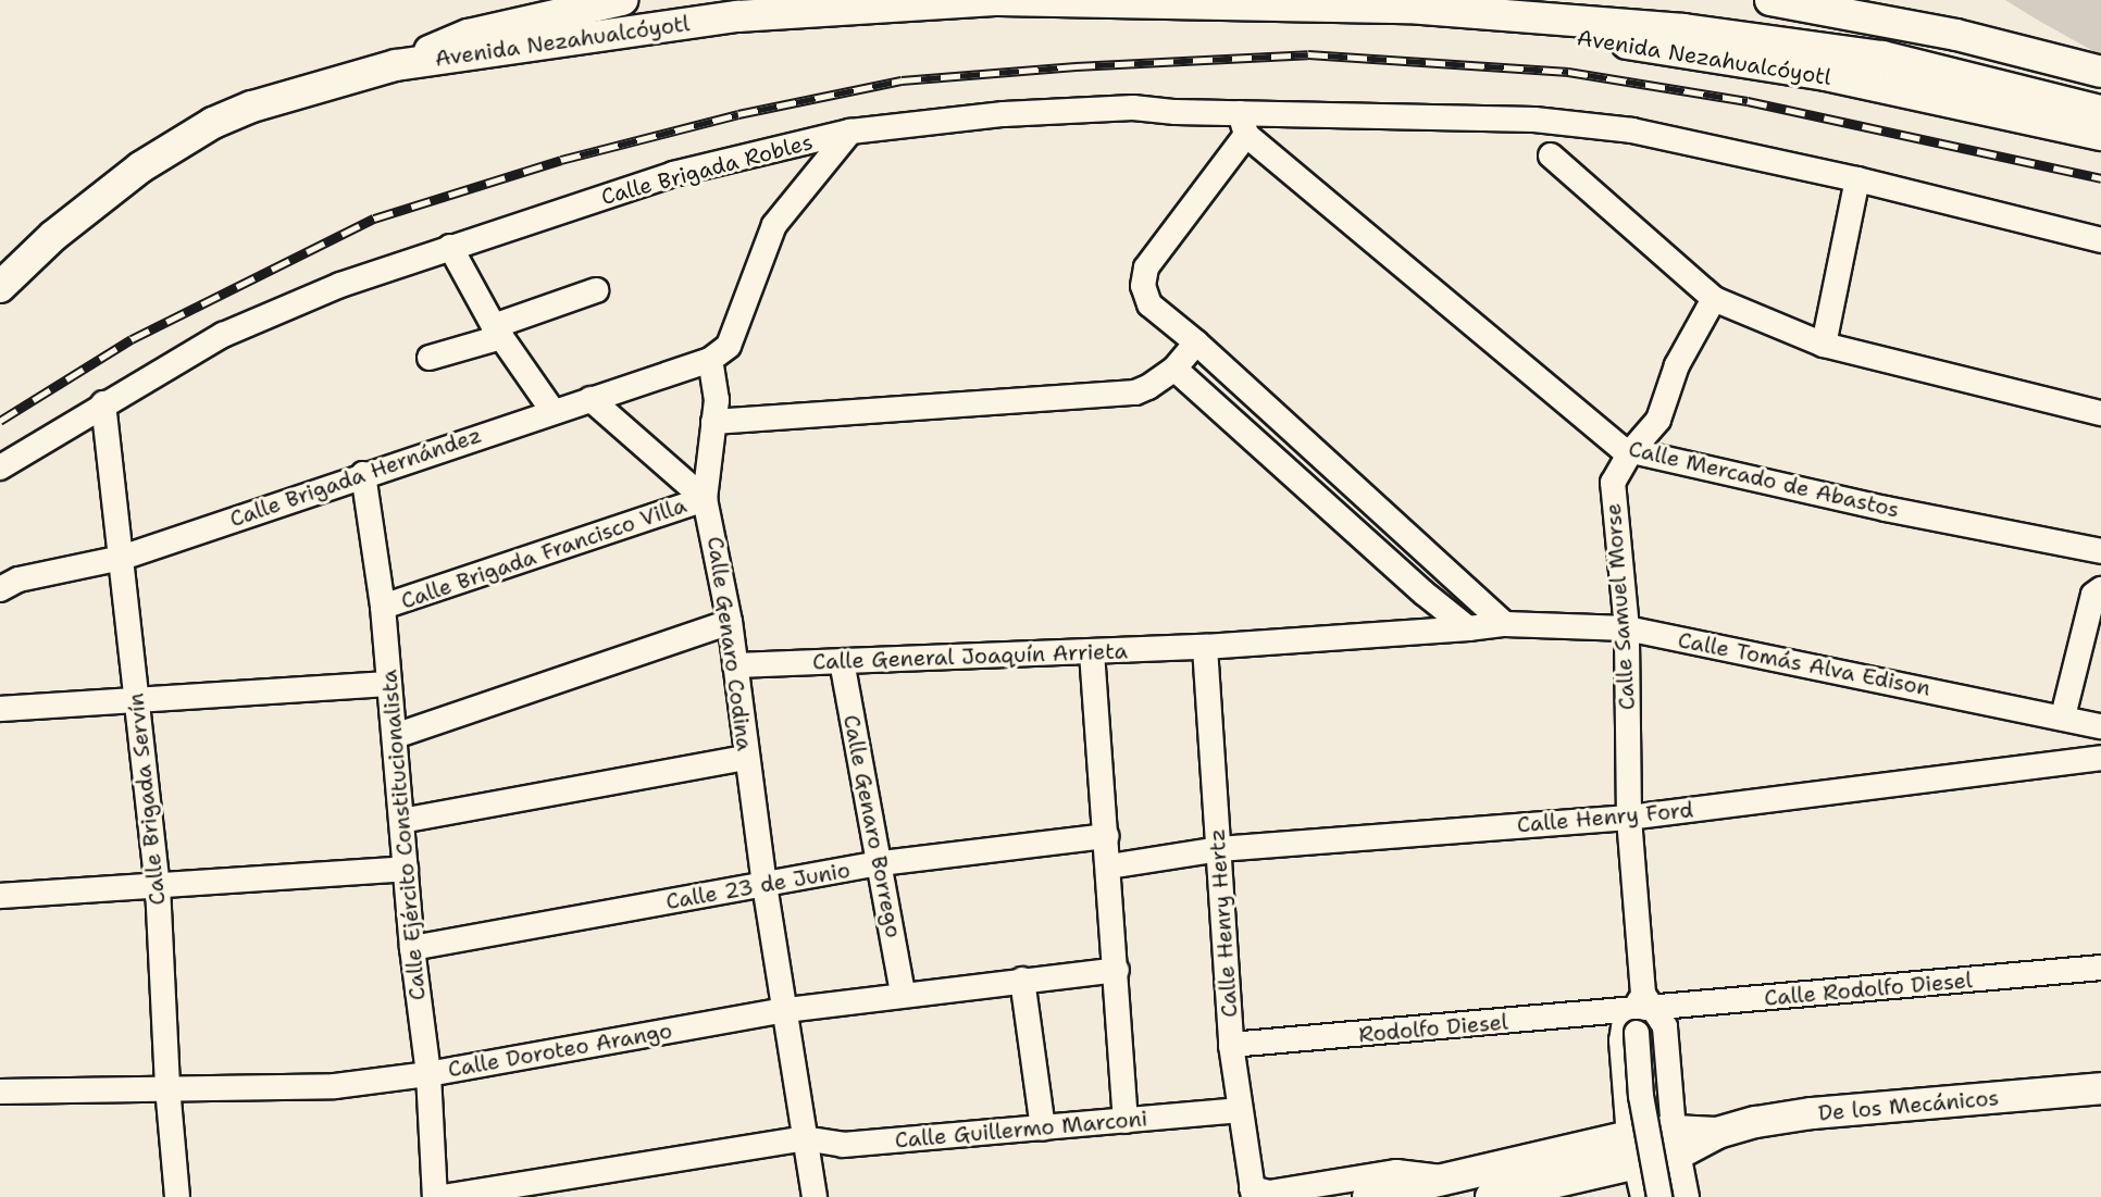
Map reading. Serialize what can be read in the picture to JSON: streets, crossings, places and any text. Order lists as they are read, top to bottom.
{
  "streets": {
    "main road": ["Avenida Nezahualcóyotl", "De los Mecánicos"],
    "street": [
      "Calle Brigada Robles",
      "Calle Brigada Hernández",
      "Calle Mercado de Abastos",
      "Calle Brigada Francisco Villa",
      "Calle Samuel Morse",
      "Calle Genaro Codina",
      "Calle General Joaquín Arrieta",
      "Calle Tomás Alva Edison",
      "Calle Brigada Servín",
      "Calle Henry Ford",
      "Calle Genaro Borrego",
      "Calle Ejército Constitucionalista",
      "Calle 23 de Junio",
      "Calle Henry Hertz",
      "Calle Rodolfo Diesel",
      "Rodolfo Diesel",
      "Calle Doroteo Arango",
      "Calle Guillermo Marconi"
    ]
  },
  "crossings": [
    ["Calle Brigada Robles", "Calle Mercado de Abastos"],
    ["Calle Brigada Robles", "Calle Brigada Servín"],
    ["Calle Brigada Hernández", "Calle Genaro Codina"],
    ["Calle Brigada Hernández", "Calle Brigada Servín"],
    ["Calle Brigada Hernández", "Calle Ejército Constitucionalista"],
    ["Calle Mercado de Abastos", "Calle Samuel Morse"],
    ["Calle Brigada Francisco Villa", "Calle Genaro Codina"],
    ["Calle Brigada Francisco Villa", "Calle Ejército Constitucionalista"],
    ["Calle Samuel Morse", "Calle Tomás Alva Edison"],
    ["Calle Samuel Morse", "Calle Henry Ford"],
    ["Calle Samuel Morse", "Calle Rodolfo Diesel"],
    ["Calle Samuel Morse", "Rodolfo Diesel"],
    ["Calle Genaro Codina", "Calle General Joaquín Arrieta"],
    ["Calle Genaro Codina", "Calle 23 de Junio"],
    ["Calle Genaro Codina", "Calle Doroteo Arango"],
    ["Calle Genaro Codina", "Calle Guillermo Marconi"],
    ["Calle General Joaquín Arrieta", "Calle Tomás Alva Edison"],
    ["Calle General Joaquín Arrieta", "Calle Genaro Borrego"],
    ["Calle General Joaquín Arrieta", "Calle Henry Hertz"],
    ["Calle Brigada Servín", "Calle Doroteo Arango"],
    ["Calle Henry Ford", "Calle Henry Hertz"],
    ["Calle Genaro Borrego", "Calle 23 de Junio"],
    ["Calle Genaro Borrego", "Calle Doroteo Arango"],
    ["Calle Ejército Constitucionalista", "Calle 23 de Junio"],
    ["Calle Ejército Constitucionalista", "Calle Doroteo Arango"],
    ["Calle Henry Hertz", "Rodolfo Diesel"],
    ["Calle Henry Hertz", "Calle Guillermo Marconi"],
    ["Calle Rodolfo Diesel", "Rodolfo Diesel"]
  ]
}
